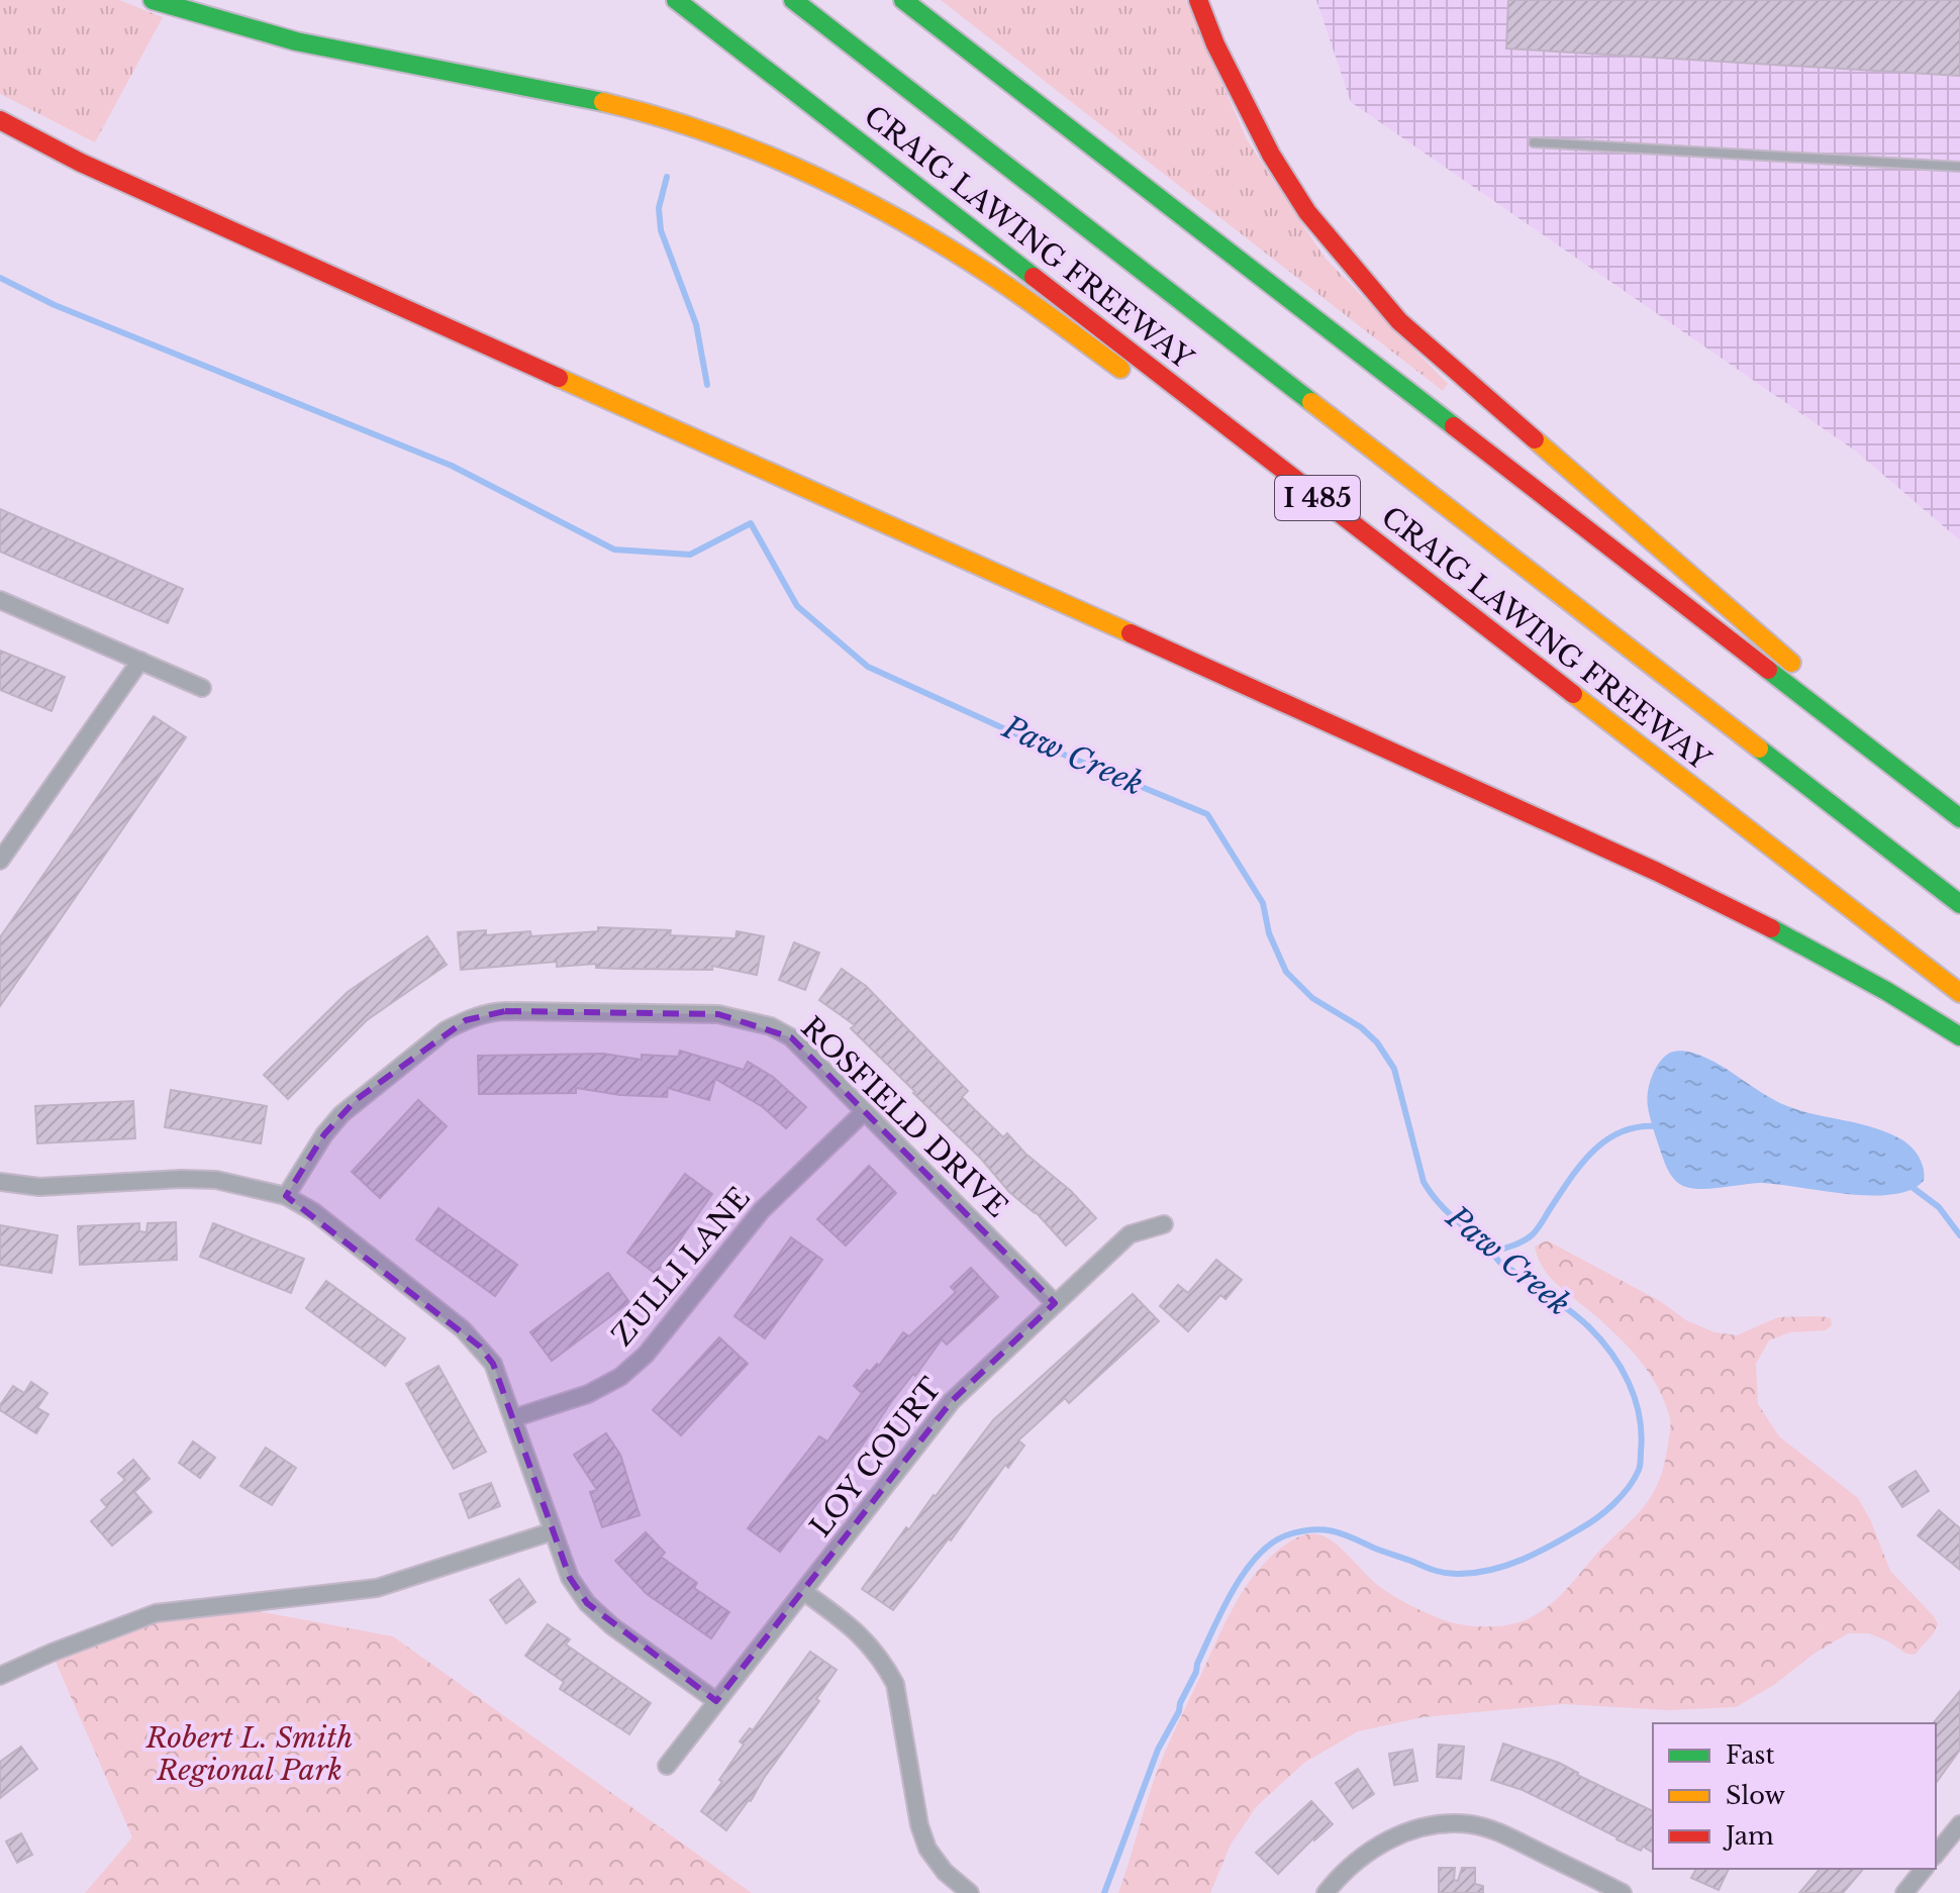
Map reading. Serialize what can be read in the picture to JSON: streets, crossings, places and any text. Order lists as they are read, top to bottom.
{
  "streets": {
    "highway": ["CRAIG LAWING FREEWAY", "I 485"],
    "street": ["ROSFIELD DRIVE", "ZULLI LANE", "LOY COURT"]
  },
  "crossings": [
    ["ROSFIELD DRIVE", "ZULLI LANE"],
    ["ROSFIELD DRIVE", "LOY COURT"]
  ],
  "water": ["Paw Creek"],
  "parks": ["Robert L. Smith Regional Park"],
  "legend": ["Fast", "Slow", "Jam"]
}
